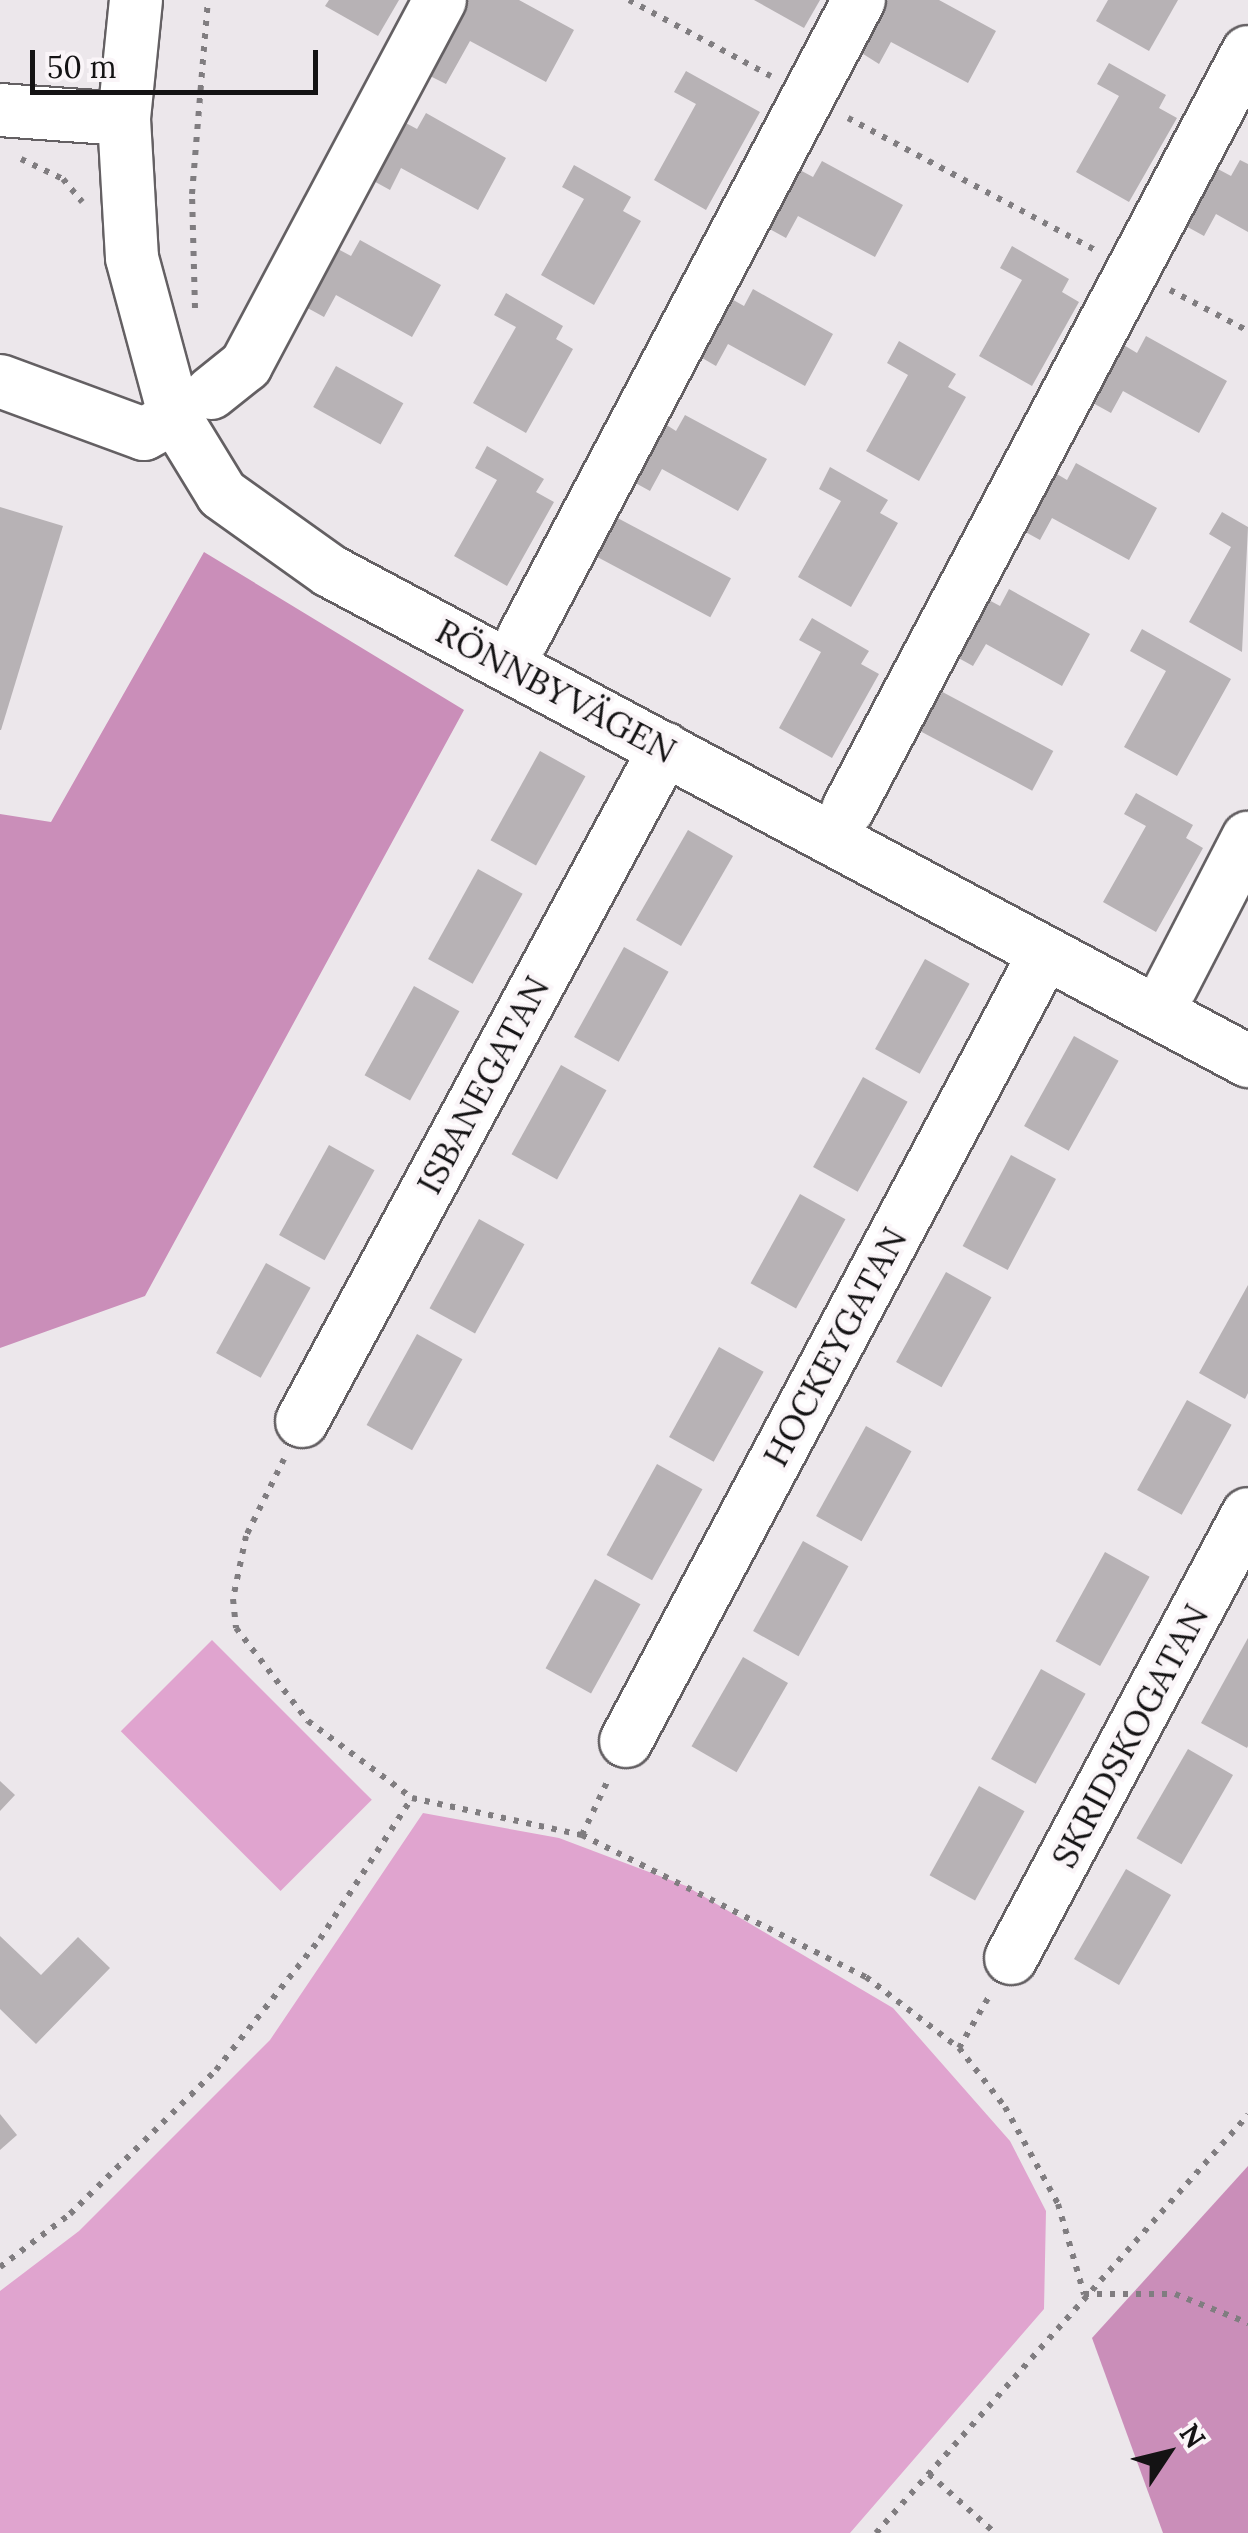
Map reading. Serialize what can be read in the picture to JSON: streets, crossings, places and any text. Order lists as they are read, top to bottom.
{
  "streets": {
    "street": [
      "RÖNNBYVÄGEN",
      "ISBANEGATAN",
      "HOCKEYGATAN",
      "SKRIDSKOGATAN"
    ]
  },
  "crossings": [
    ["RÖNNBYVÄGEN", "ISBANEGATAN"],
    ["RÖNNBYVÄGEN", "HOCKEYGATAN"]
  ],
  "scale_bar": "50 m",
  "north": "top right"
}
